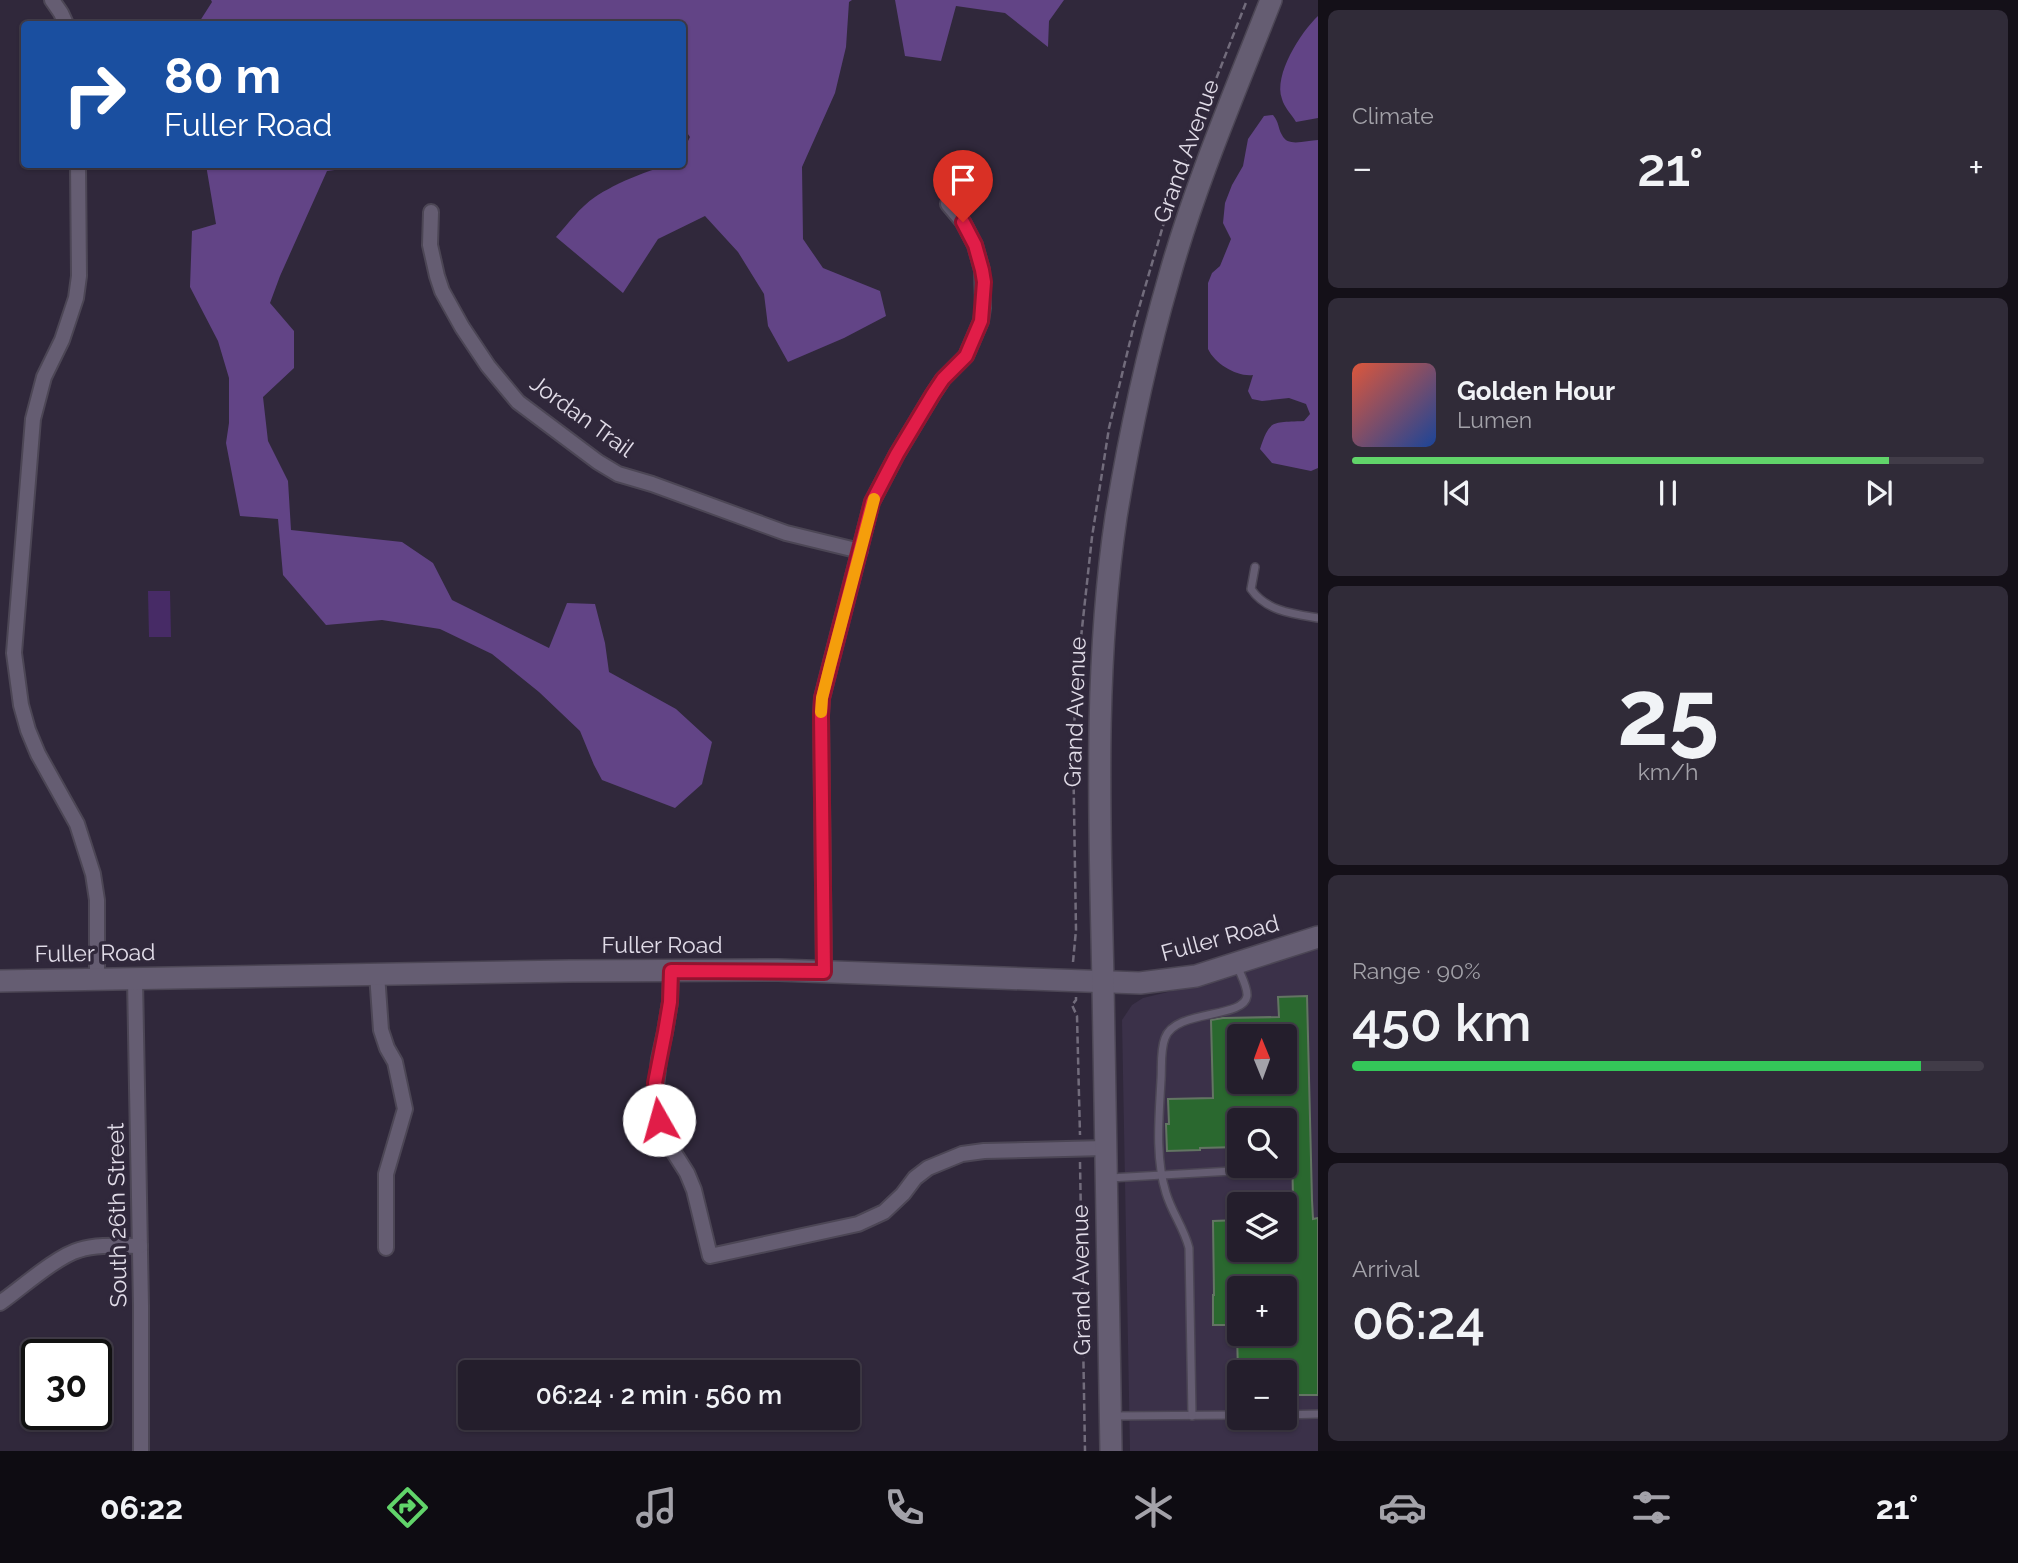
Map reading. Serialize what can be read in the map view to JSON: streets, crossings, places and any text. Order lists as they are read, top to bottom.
{
  "streets": {
    "main road": ["Grand Avenue", "Fuller Road"],
    "street": ["Jordan Trail", "South 26th Street"]
  },
  "crossings": [
    ["Grand Avenue", "Fuller Road"],
    ["Fuller Road", "South 26th Street"]
  ],
  "north": "top",
  "page": {
    "tile": [
      "Climate",
      ["25", "km/h"],
      ["Range · 90%", "450 km"],
      ["Arrival", "06:24"]
    ],
    "turn": ["80 m", "Fuller Road"],
    "heat": ["−", "21°", "+"],
    "song": ["Golden Hour", "Lumen"],
    "map_buttons": ["+", "−"],
    "limit": "30",
    "trip": "06:24 · 2 min · 560 m",
    "tabs": ["06:22", "21°"]
  }
}
